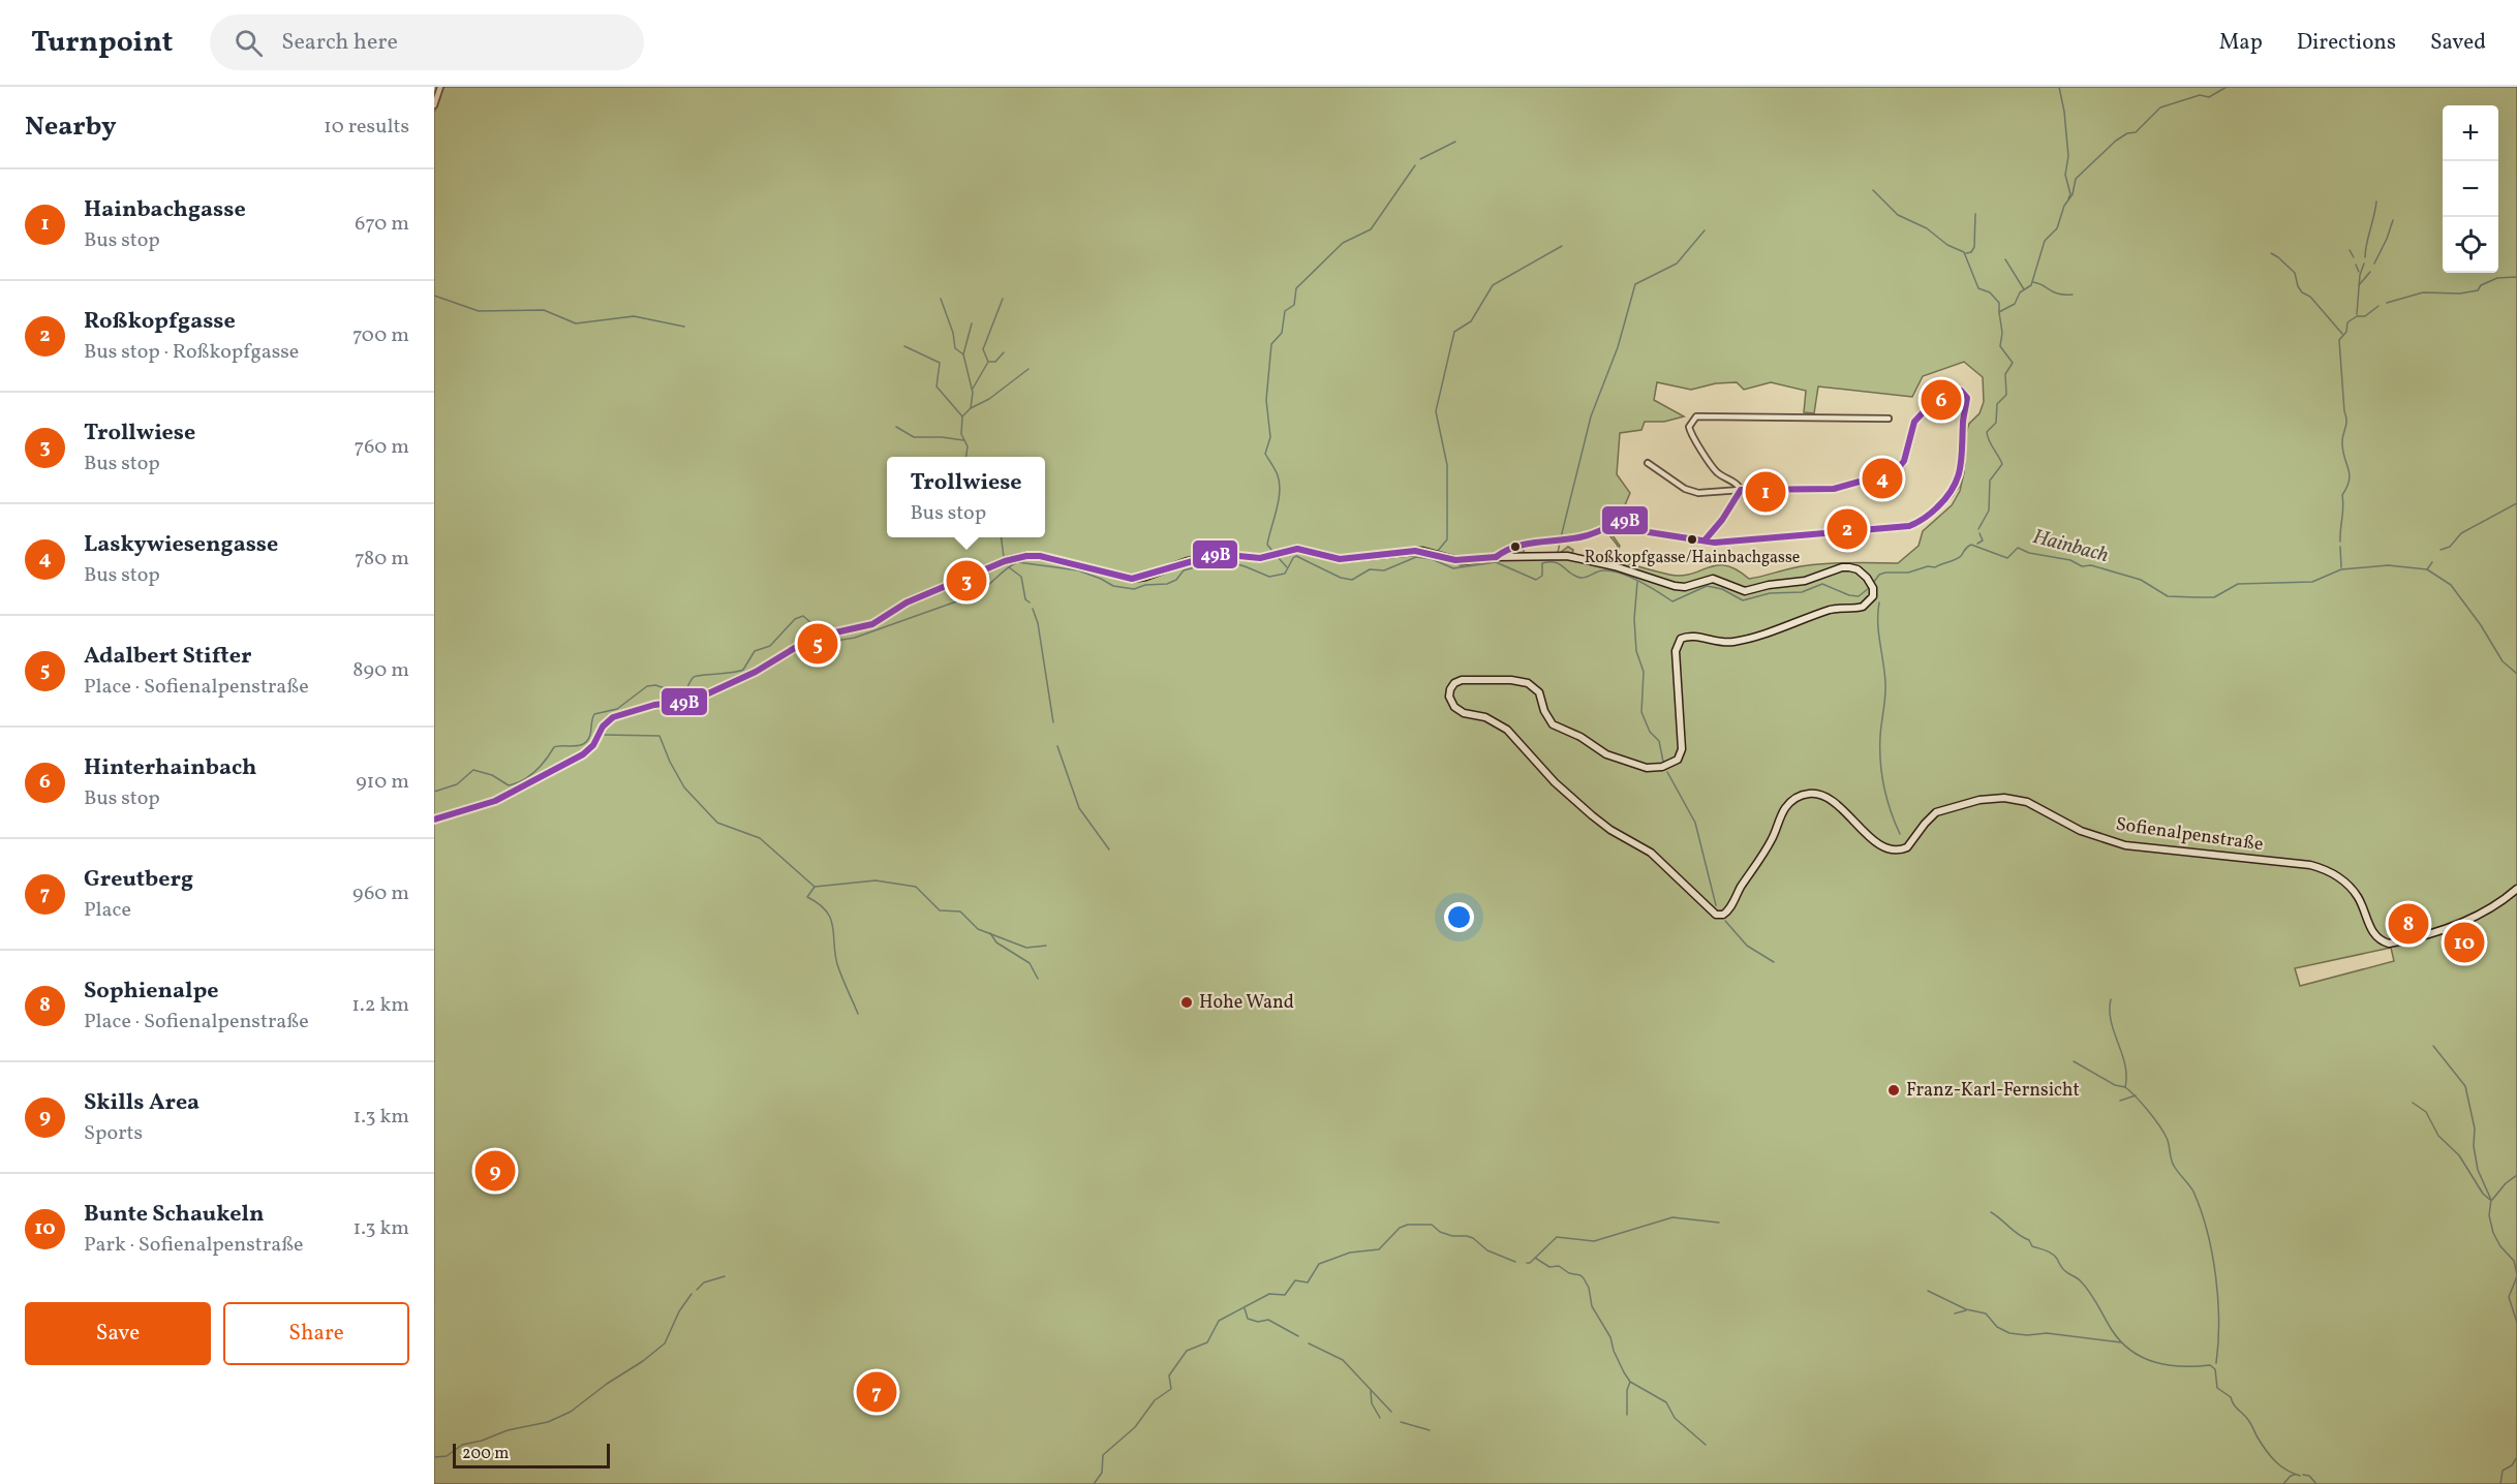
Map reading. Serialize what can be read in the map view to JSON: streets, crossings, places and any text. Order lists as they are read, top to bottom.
{
  "streets": {
    "street": ["Sofienalpenstraße"]
  },
  "water": ["Hainbach"],
  "places": ["Roßkopfgasse/Hainbachgasse", "Hohe Wand", "Franz-Karl-Fernsicht"],
  "lines": ["transit line 49B"],
  "scale_bar": "200 m",
  "page": {
    "header": "Turnpoint",
    "search": "Search here",
    "nav": ["Map", "Directions", "Saved"],
    "heading": ["Nearby", "10 results"],
    "map_buttons": ["+", "−"],
    "list": [
      {
        "mark": "1",
        "name": "Hainbachgasse",
        "note": "Bus stop",
        "value": "670 m"
      },
      {
        "mark": "2",
        "name": "Roßkopfgasse",
        "note": "Bus stop · Roßkopfgasse",
        "value": "700 m"
      },
      {
        "mark": "3",
        "name": "Trollwiese",
        "note": "Bus stop",
        "value": "760 m"
      },
      {
        "mark": "4",
        "name": "Laskywiesengasse",
        "note": "Bus stop",
        "value": "780 m"
      },
      {
        "mark": "5",
        "name": "Adalbert Stifter",
        "note": "Place · Sofienalpenstraße",
        "value": "890 m"
      },
      {
        "mark": "6",
        "name": "Hinterhainbach",
        "note": "Bus stop",
        "value": "910 m"
      },
      {
        "mark": "7",
        "name": "Greutberg",
        "note": "Place",
        "value": "960 m"
      },
      {
        "mark": "8",
        "name": "Sophienalpe",
        "note": "Place · Sofienalpenstraße",
        "value": "1.2 km"
      },
      {
        "mark": "9",
        "name": "Skills Area",
        "note": "Sports",
        "value": "1.3 km"
      },
      {
        "mark": "10",
        "name": "Bunte Schaukeln",
        "note": "Park · Sofienalpenstraße",
        "value": "1.3 km"
      }
    ],
    "pins": [
      "6",
      "4",
      "1",
      "2",
      "3",
      "5",
      "8",
      "10",
      "9",
      "7"
    ],
    "popup": ["Trollwiese", "Bus stop"],
    "buttons": ["Save", "Share"],
    "scale": "200 m"
  }
}
